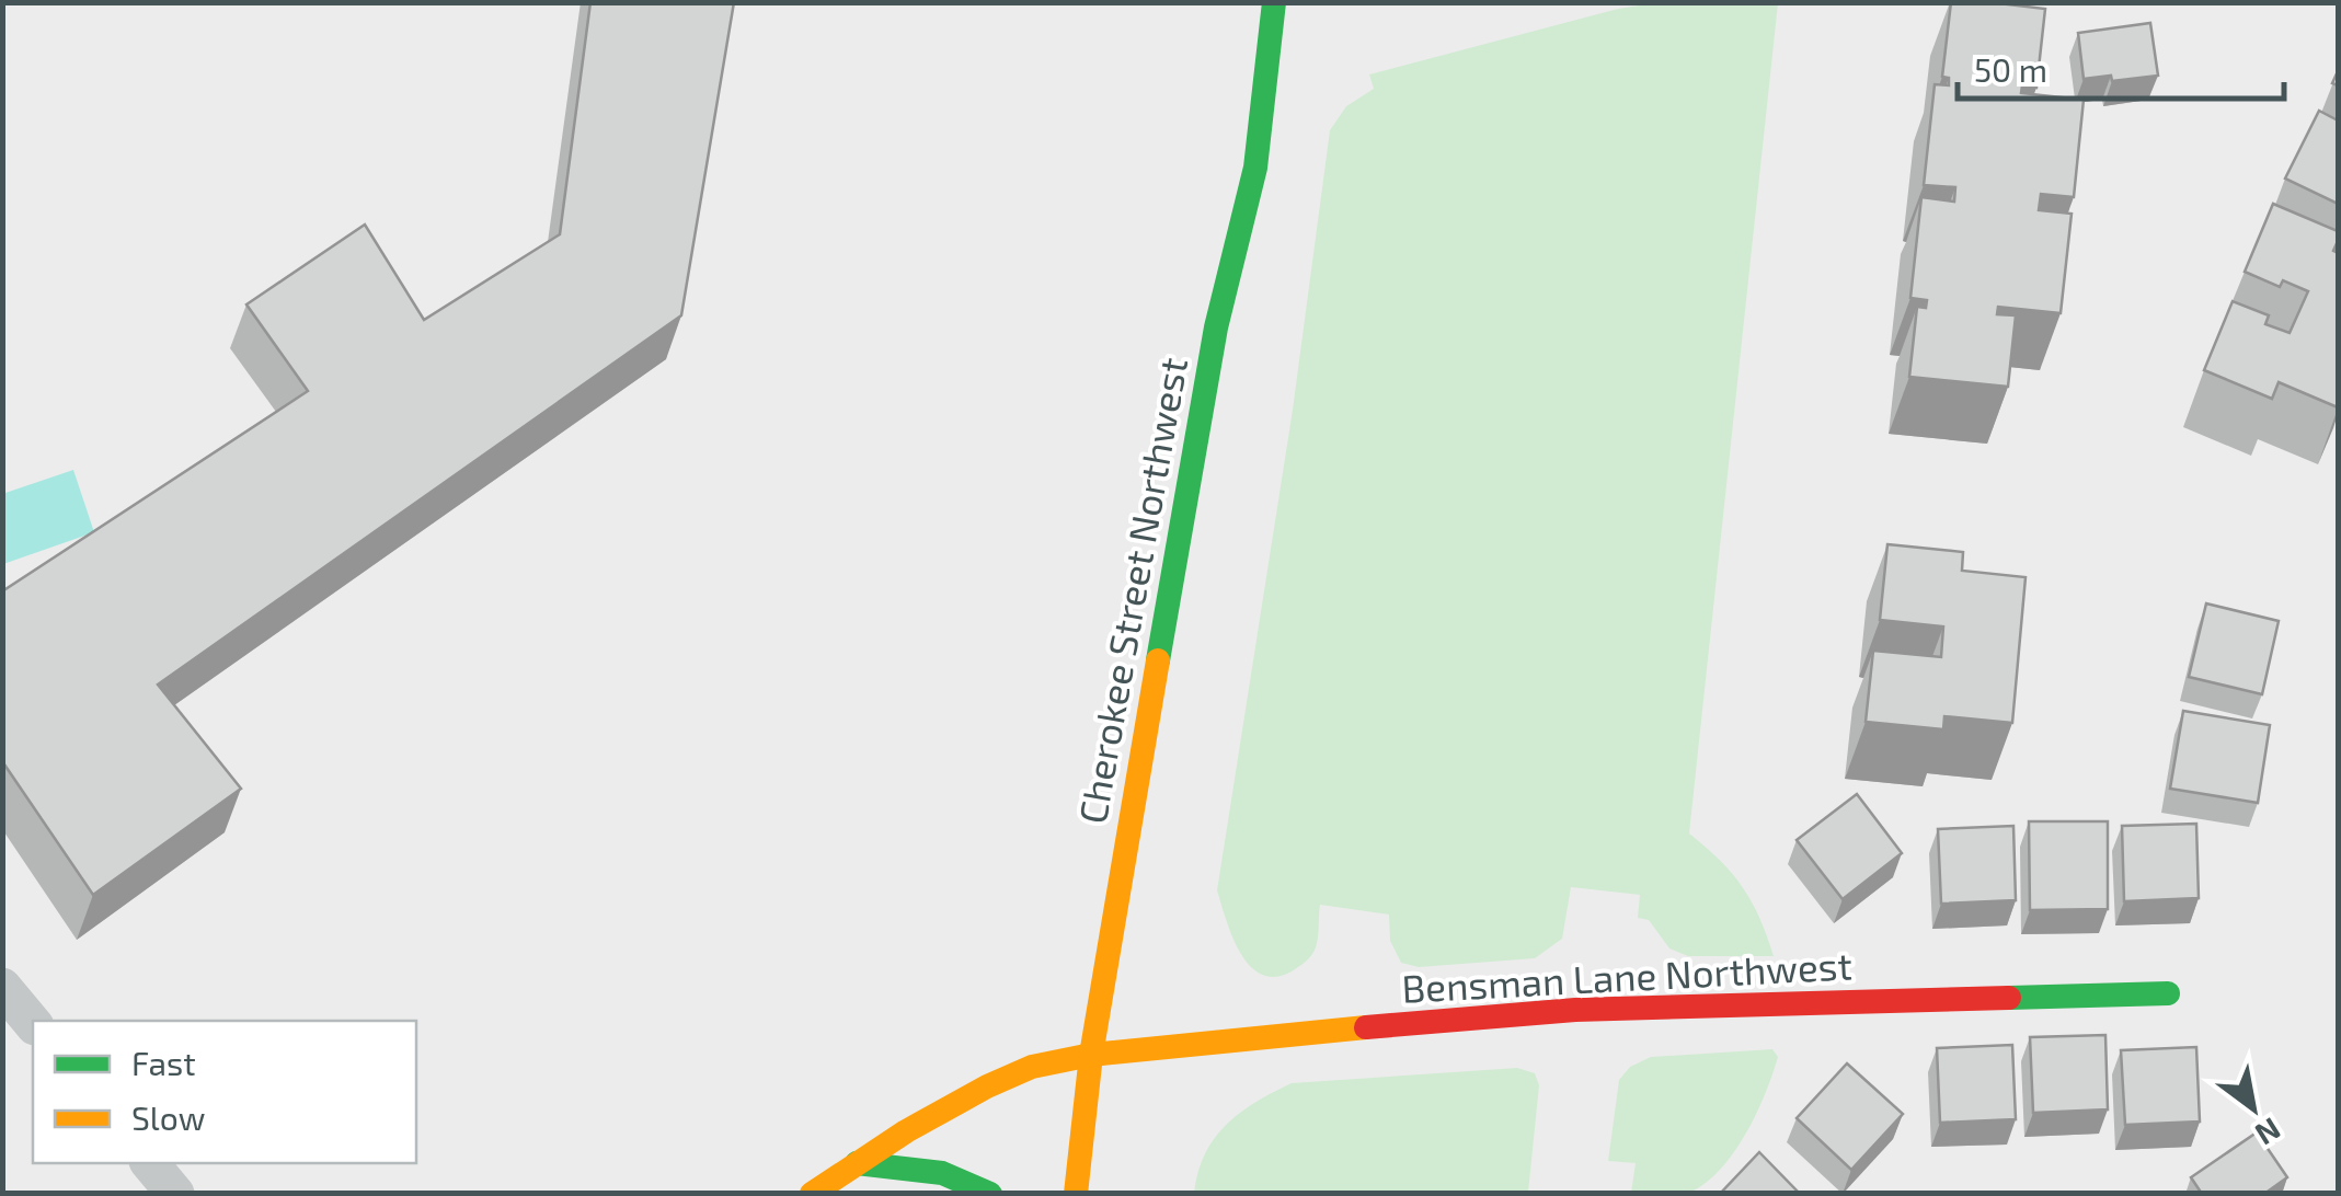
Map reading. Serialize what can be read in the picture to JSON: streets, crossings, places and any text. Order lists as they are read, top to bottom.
{
  "streets": {
    "street": ["Cherokee Street Northwest", "Bensman Lane Northwest"]
  },
  "crossings": [
    ["Cherokee Street Northwest", "Bensman Lane Northwest"]
  ],
  "legend": ["Fast", "Slow"],
  "scale_bar": "50 m",
  "north": "bottom right"
}
